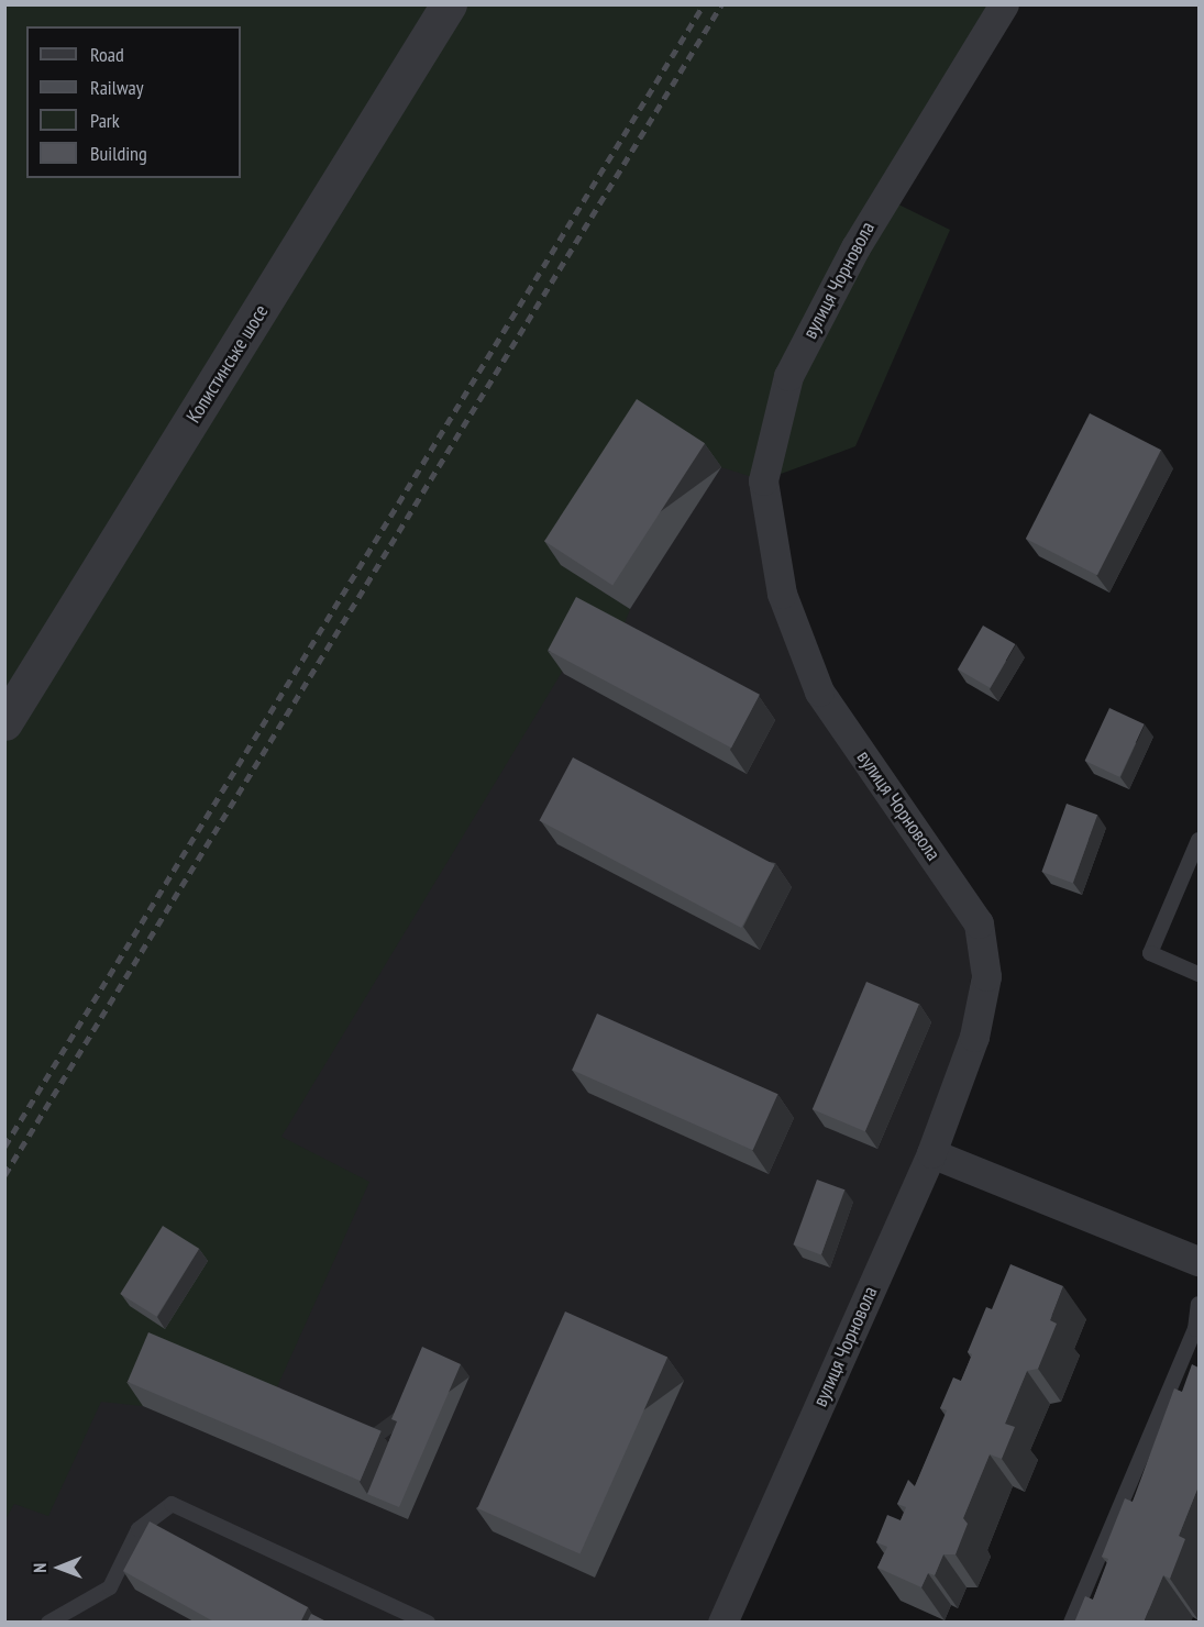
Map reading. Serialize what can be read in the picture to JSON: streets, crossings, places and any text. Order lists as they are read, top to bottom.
{
  "streets": {
    "street": ["вулиця Чорновола", "Копистинське шосе"]
  },
  "legend": [
    "Road",
    "Railway",
    "Park",
    "Building"
  ],
  "north": "left"
}
